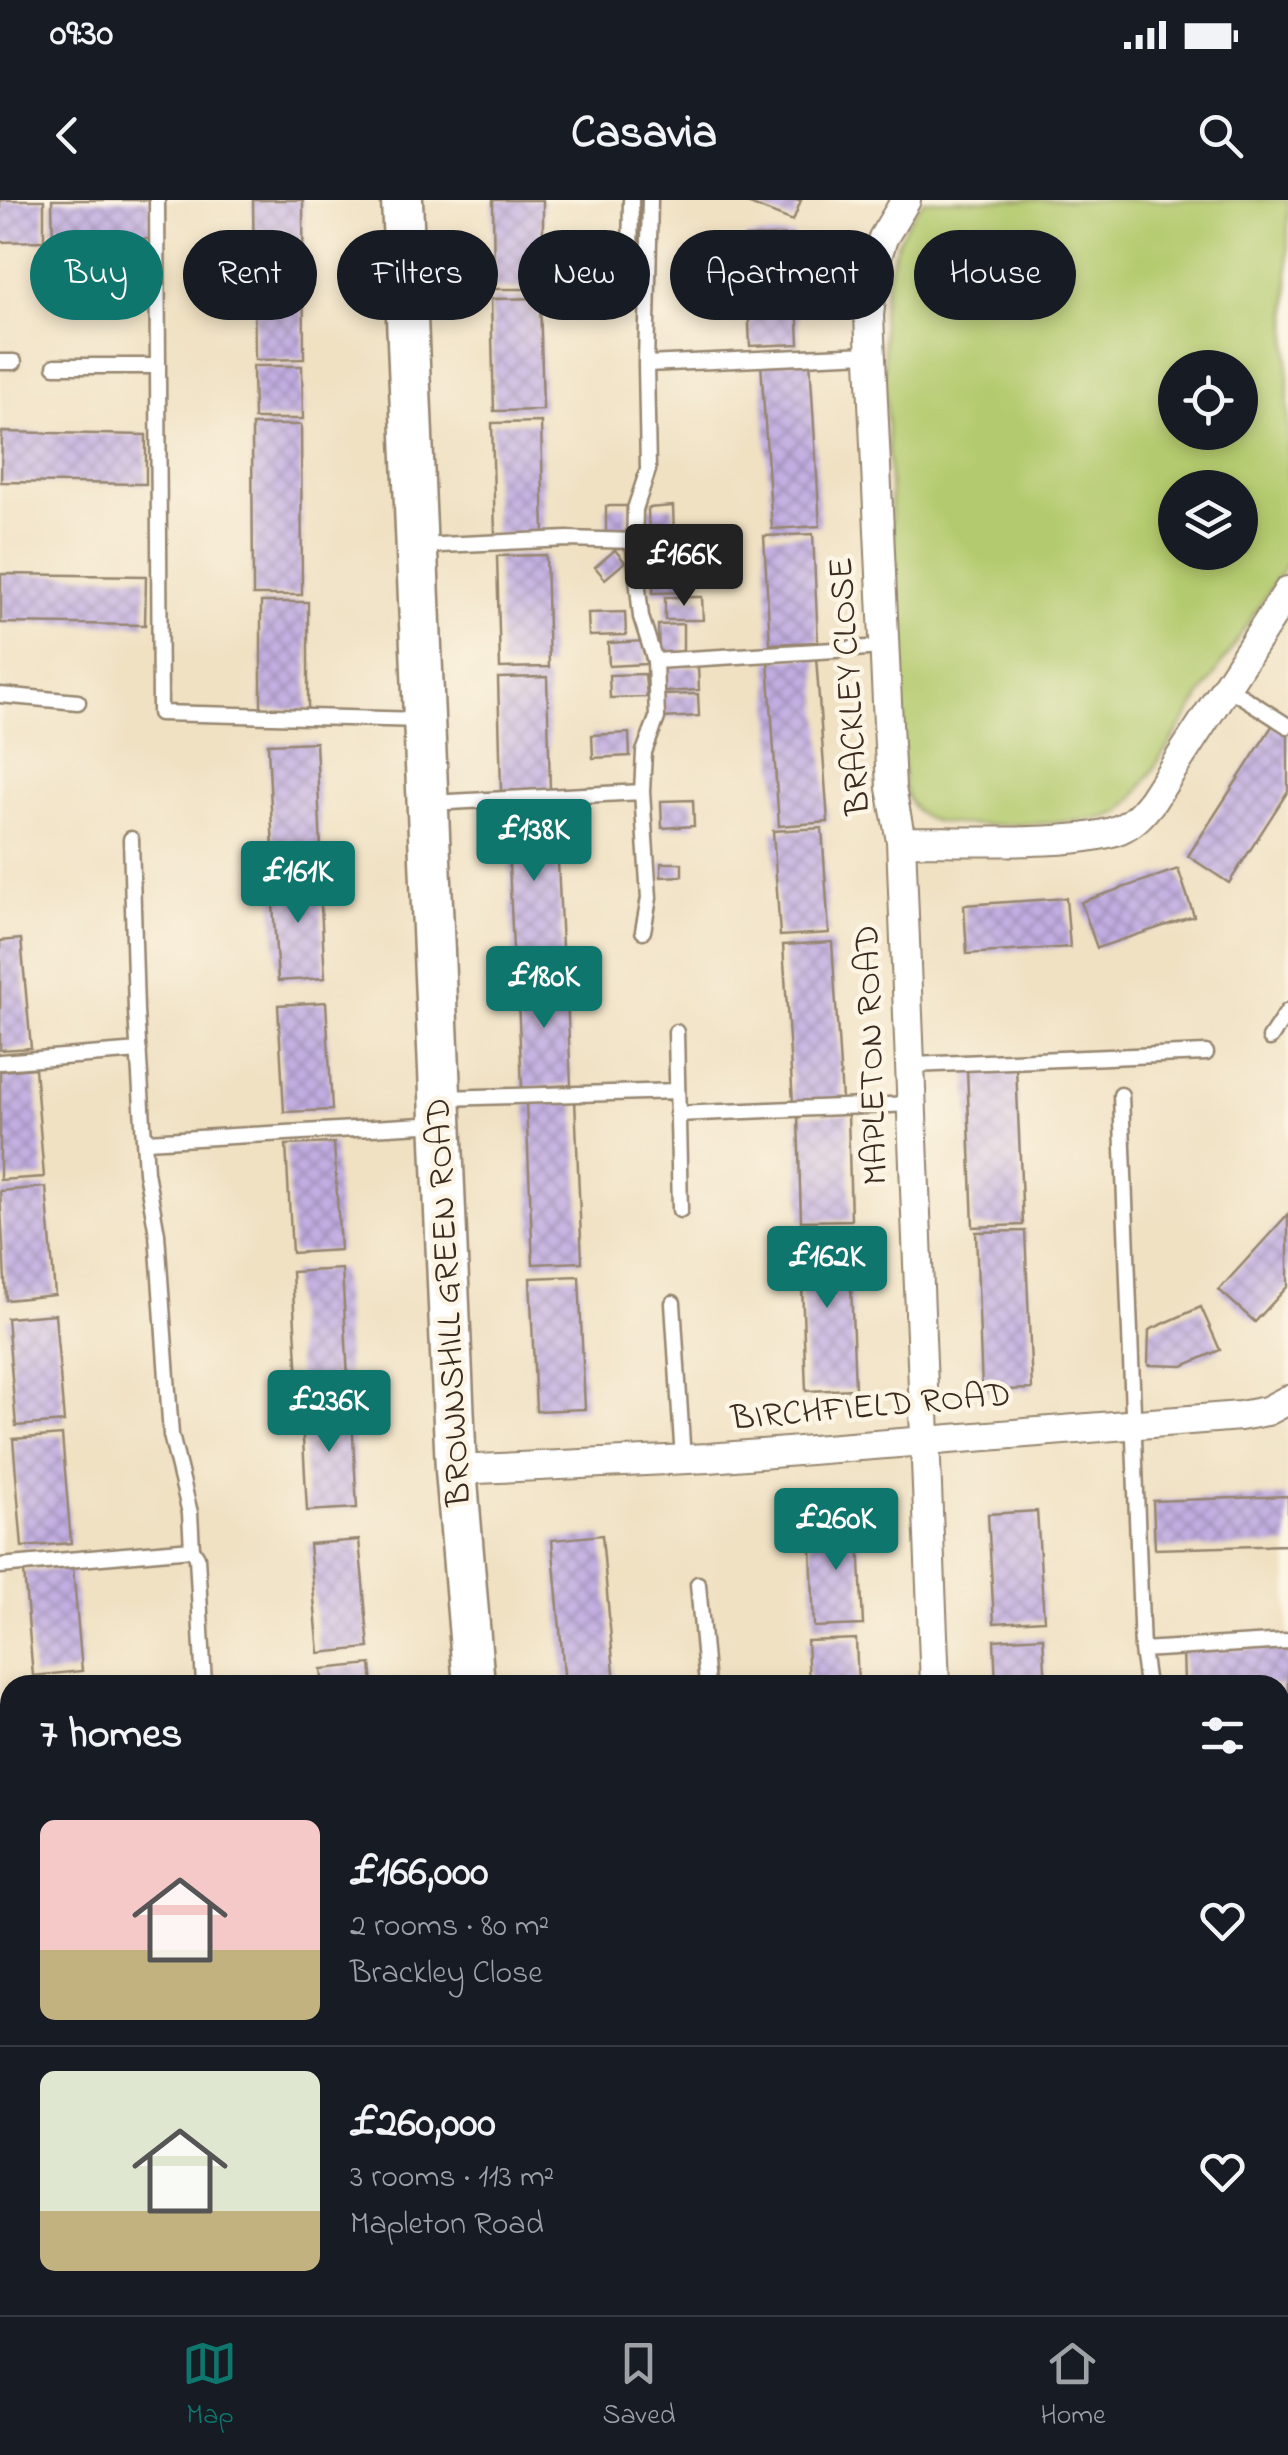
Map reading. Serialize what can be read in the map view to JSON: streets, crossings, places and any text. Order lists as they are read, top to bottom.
{
  "streets": {
    "street": [
      "BRACKLEY CLOSE",
      "MAPLETON ROAD",
      "BROWNSHILL GREEN ROAD",
      "BIRCHFIELD ROAD"
    ]
  },
  "crossings": [
    ["BRACKLEY CLOSE", "MAPLETON ROAD"],
    ["MAPLETON ROAD", "BIRCHFIELD ROAD"],
    ["BROWNSHILL GREEN ROAD", "BIRCHFIELD ROAD"]
  ],
  "page": {
    "status": "09:30",
    "header": "Casavia",
    "chip": [
      "Buy",
      "Rent",
      "Filters",
      "New",
      "Apartment",
      "House"
    ],
    "price": [
      "£166K",
      "£138K",
      "£161K",
      "£180K",
      "£162K",
      "£236K",
      "£260K"
    ],
    "heading": "7 homes",
    "list": [
      {
        "name": "£166,000",
        "note": "2 rooms · 80 m² · Brackley Close"
      },
      {
        "name": "£260,000",
        "note": "3 rooms · 113 m² · Mapleton Road"
      }
    ],
    "tabs": ["Map", "Saved", "Home"]
  }
}
